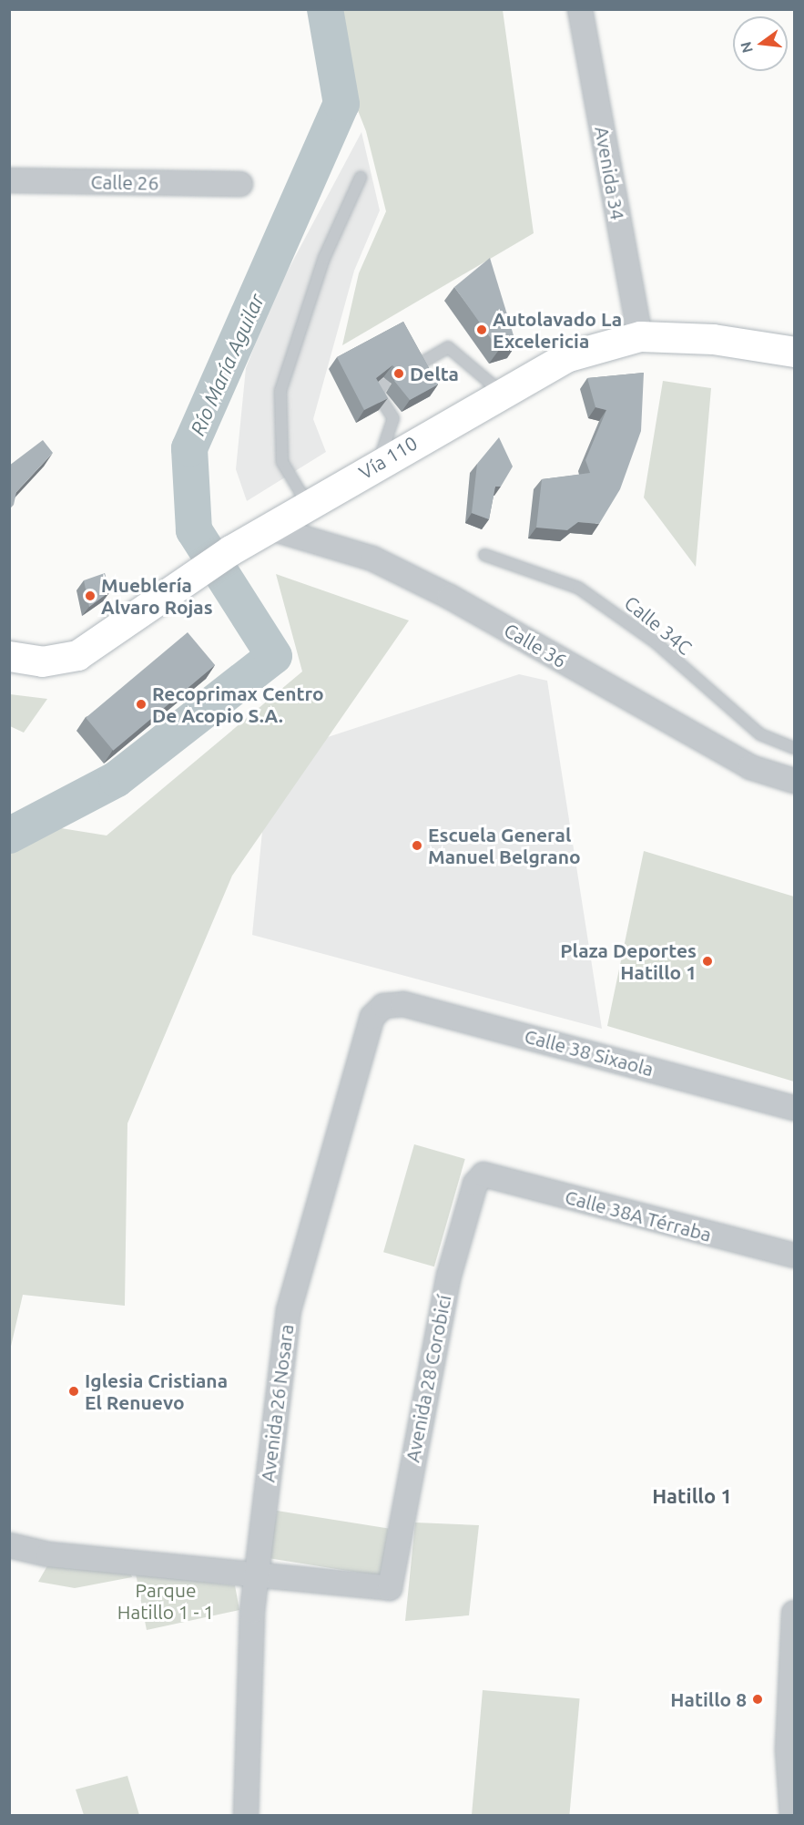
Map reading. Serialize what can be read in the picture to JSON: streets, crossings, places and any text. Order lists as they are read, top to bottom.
{
  "streets": {
    "main road": ["Vía 110"],
    "street": [
      "Avenida 34",
      "Calle 26",
      "Calle 36",
      "Calle 38 Sixaola",
      "Calle 38A Térraba",
      "Avenida 28 Corobicí",
      "Avenida 26 Nosara"
    ],
    "lane": ["Calle 34C"]
  },
  "crossings": [
    ["Avenida 34", "Vía 110"],
    ["Vía 110", "Calle 36"],
    ["Calle 38 Sixaola", "Avenida 26 Nosara"],
    ["Calle 38A Térraba", "Avenida 28 Corobicí"],
    ["Avenida 28 Corobicí", "Avenida 26 Nosara"]
  ],
  "districts": ["Hatillo 1"],
  "water": ["Río María Aguilar"],
  "parks": ["Parque Hatillo 1 - 1"],
  "places": [
    "Autolavado La Excelericia",
    "Delta",
    "Mueblería Alvaro Rojas",
    "Recoprimax Centro De Acopio S.A.",
    "Escuela General Manuel Belgrano",
    "Plaza Deportes Hatillo 1",
    "Iglesia Cristiana El Renuevo",
    "Hatillo 8"
  ],
  "north": "left"
}
